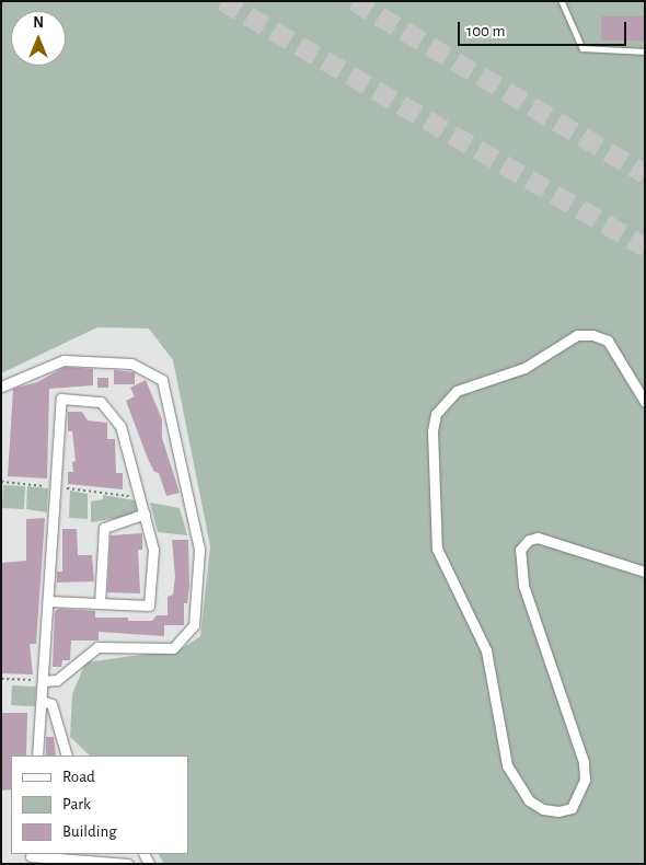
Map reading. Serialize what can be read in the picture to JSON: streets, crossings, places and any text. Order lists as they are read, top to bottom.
{
  "legend": ["Road", "Park", "Building"],
  "scale_bar": "100 m",
  "north": "top"
}
